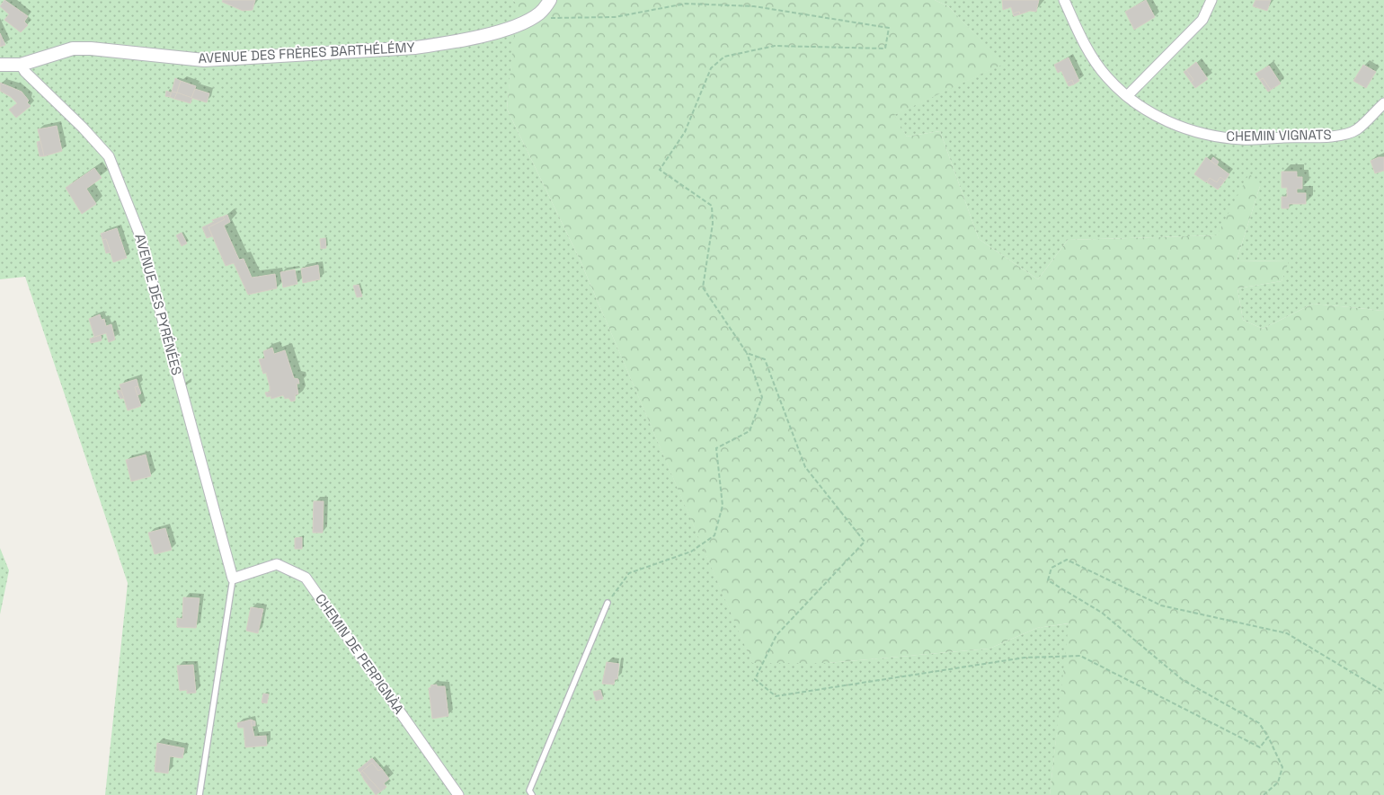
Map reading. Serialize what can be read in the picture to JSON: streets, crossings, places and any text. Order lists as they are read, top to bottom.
{
  "streets": {
    "street": [
      "AVENUE DES FRÈRES BARTHÉLÉMY",
      "CHEMIN VIGNATS",
      "AVENUE DES PYRÉNÉES",
      "CHEMIN DE PERPIGNÀA"
    ]
  },
  "crossings": [
    ["AVENUE DES FRÈRES BARTHÉLÉMY", "AVENUE DES PYRÉNÉES"],
    ["AVENUE DES PYRÉNÉES", "CHEMIN DE PERPIGNÀA"]
  ]
}
